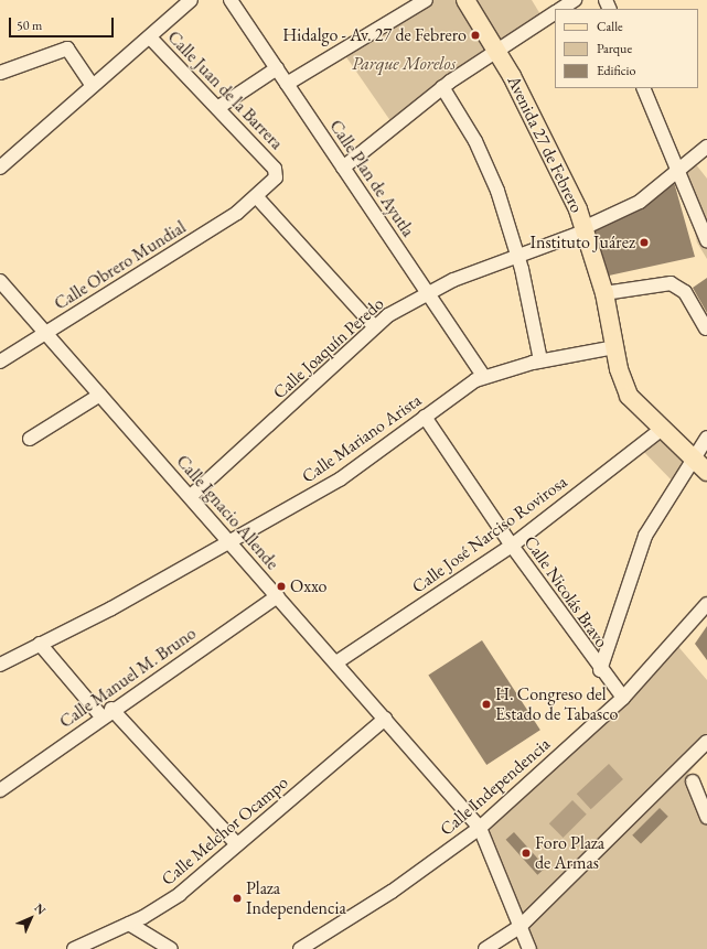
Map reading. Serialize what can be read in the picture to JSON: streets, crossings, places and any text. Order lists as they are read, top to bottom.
{
  "streets": {
    "main road": ["Avenida 27 de Febrero"],
    "street": [
      "Calle Juan de la Barrera",
      "Calle Plan de Ayutla",
      "Calle Obrero Mundial",
      "Calle Joaquín Peredo",
      "Calle Mariano Arista",
      "Calle Ignacio Allende",
      "Calle José Narciso Rovirosa",
      "Calle Nicolás Bravo",
      "Calle Manuel M. Bruno",
      "Calle Independencia",
      "Calle Melchor Ocampo"
    ]
  },
  "crossings": [
    ["Calle Juan de la Barrera", "Calle Obrero Mundial"],
    ["Avenida 27 de Febrero", "Calle Joaquín Peredo"],
    ["Avenida 27 de Febrero", "Calle Mariano Arista"],
    ["Avenida 27 de Febrero", "Calle José Narciso Rovirosa"],
    ["Calle Plan de Ayutla", "Calle Joaquín Peredo"],
    ["Calle Plan de Ayutla", "Calle Mariano Arista"],
    ["Calle Obrero Mundial", "Calle Ignacio Allende"],
    ["Calle Joaquín Peredo", "Calle Ignacio Allende"],
    ["Calle Mariano Arista", "Calle Ignacio Allende"],
    ["Calle Mariano Arista", "Calle Nicolás Bravo"],
    ["Calle Ignacio Allende", "Calle José Narciso Rovirosa"],
    ["Calle Ignacio Allende", "Calle Manuel M. Bruno"],
    ["Calle Ignacio Allende", "Calle Independencia"],
    ["Calle Ignacio Allende", "Calle Melchor Ocampo"],
    ["Calle José Narciso Rovirosa", "Calle Nicolás Bravo"],
    ["Calle Nicolás Bravo", "Calle Independencia"]
  ],
  "parks": ["Parque Morelos"],
  "places": [
    "Hidalgo - Av. 27 de Febrero",
    "Instituto Juárez",
    "Oxxo",
    "H. Congreso del Estado de Tabasco",
    "Foro Plaza de Armas",
    "Plaza Independencia"
  ],
  "legend": ["Calle", "Parque", "Edificio"],
  "scale_bar": "50 m",
  "north": "top right"
}
